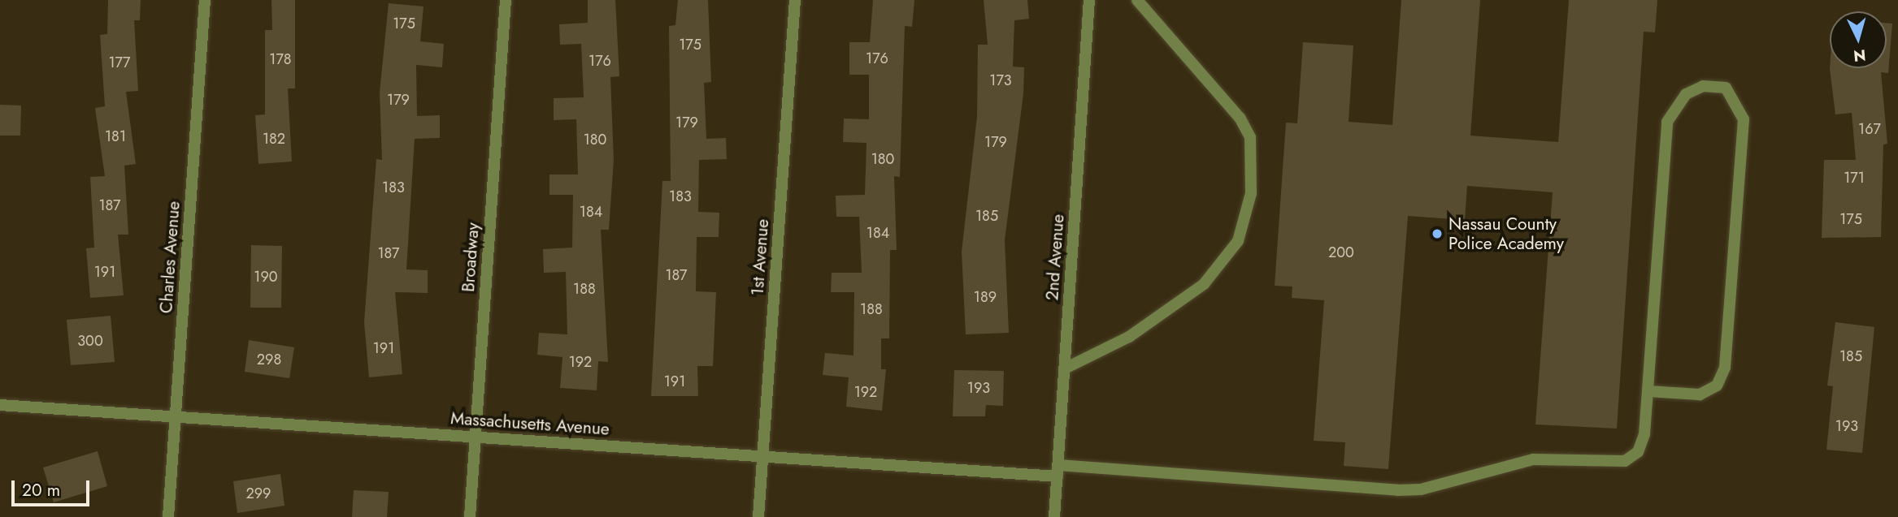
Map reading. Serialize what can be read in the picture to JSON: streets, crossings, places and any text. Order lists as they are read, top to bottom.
{
  "streets": {
    "street": [
      "Charles Avenue",
      "Broadway",
      "1st Avenue",
      "2nd Avenue",
      "Massachusetts Avenue"
    ]
  },
  "crossings": [
    ["Charles Avenue", "Massachusetts Avenue"],
    ["Broadway", "Massachusetts Avenue"],
    ["1st Avenue", "Massachusetts Avenue"],
    ["2nd Avenue", "Massachusetts Avenue"]
  ],
  "places": ["Nassau County Police Academy"],
  "house_numbers": [
    "175",
    "175",
    "176",
    "178",
    "176",
    "177",
    "173",
    "179",
    "179",
    "167",
    "181",
    "182",
    "180",
    "179",
    "180",
    "171",
    "183",
    "183",
    "187",
    "184",
    "185",
    "175",
    "184",
    "200",
    "187",
    "191",
    "187",
    "190",
    "188",
    "189",
    "188",
    "300",
    "191",
    "185",
    "298",
    "192",
    "191",
    "193",
    "192",
    "193",
    "299"
  ],
  "scale_bar": "20 m",
  "north": "bottom"
}
